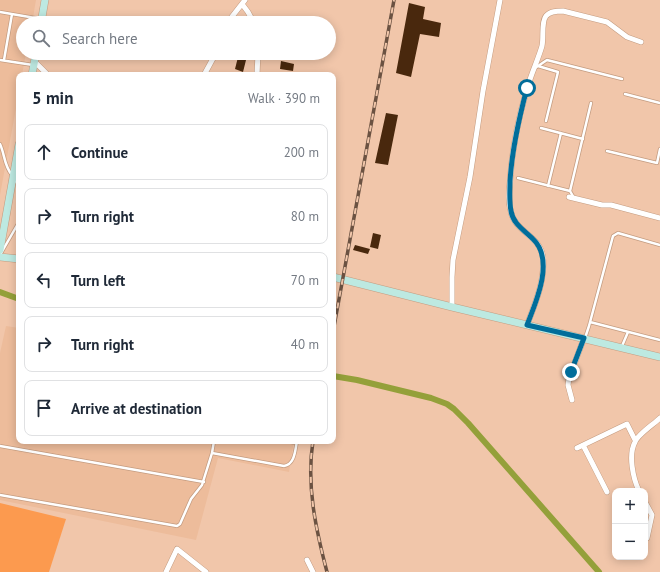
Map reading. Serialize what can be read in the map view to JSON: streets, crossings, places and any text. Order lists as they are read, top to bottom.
{
  "page": {
    "search": "Search here",
    "heading": ["5 min", "Walk · 390 m"],
    "list": [
      ["Continue", "200 m"],
      ["Turn right", "80 m"],
      ["Turn left", "70 m"],
      ["Turn right", "40 m"],
      "Arrive at destination"
    ],
    "map_buttons": ["+", "−"]
  }
}
